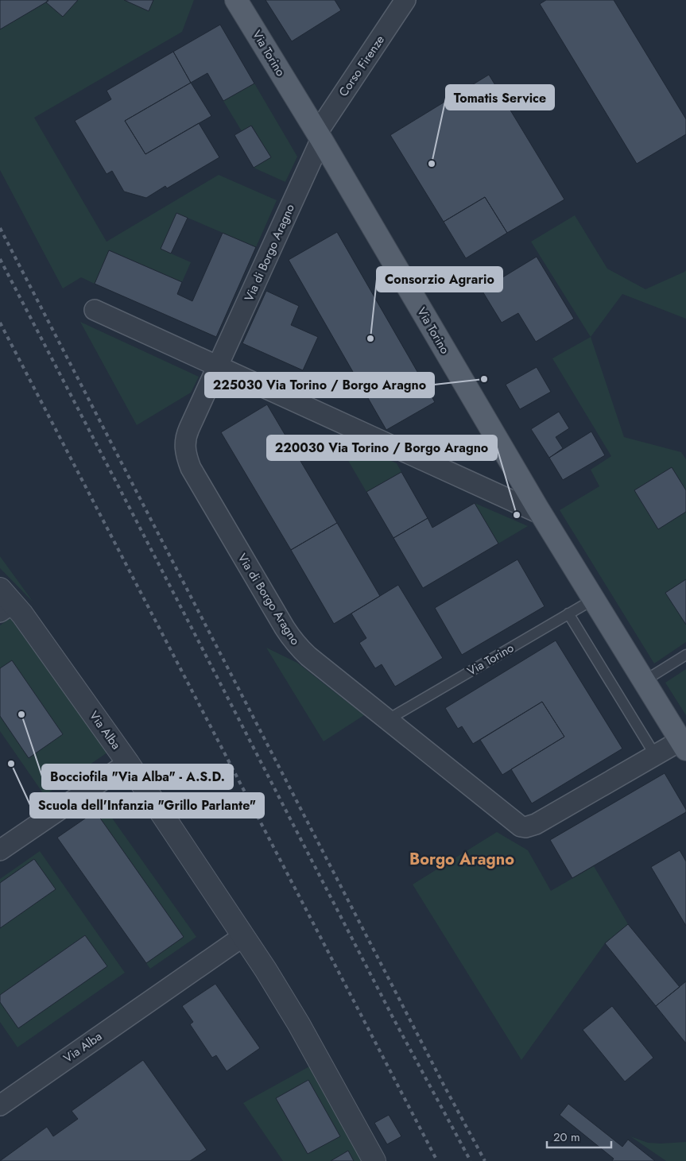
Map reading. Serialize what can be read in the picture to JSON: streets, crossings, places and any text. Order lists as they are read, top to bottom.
{
  "streets": {
    "main road": ["Via Torino"],
    "street": ["Corso Firenze", "Via di Borgo Aragno", "Via Alba"]
  },
  "crossings": [
    ["Via Torino", "Corso Firenze"],
    ["Via Torino", "Via di Borgo Aragno"],
    ["Corso Firenze", "Via di Borgo Aragno"]
  ],
  "districts": ["Borgo Aragno"],
  "places": [
    "Tomatis Service",
    "Consorzio Agrario",
    "225030 Via Torino / Borgo Aragno",
    "220030 Via Torino / Borgo Aragno",
    "Bocciofila \"Via Alba\" - A.S.D.",
    "Scuola dell'Infanzia \"Grillo Parlante\""
  ],
  "scale_bar": "20 m"
}
